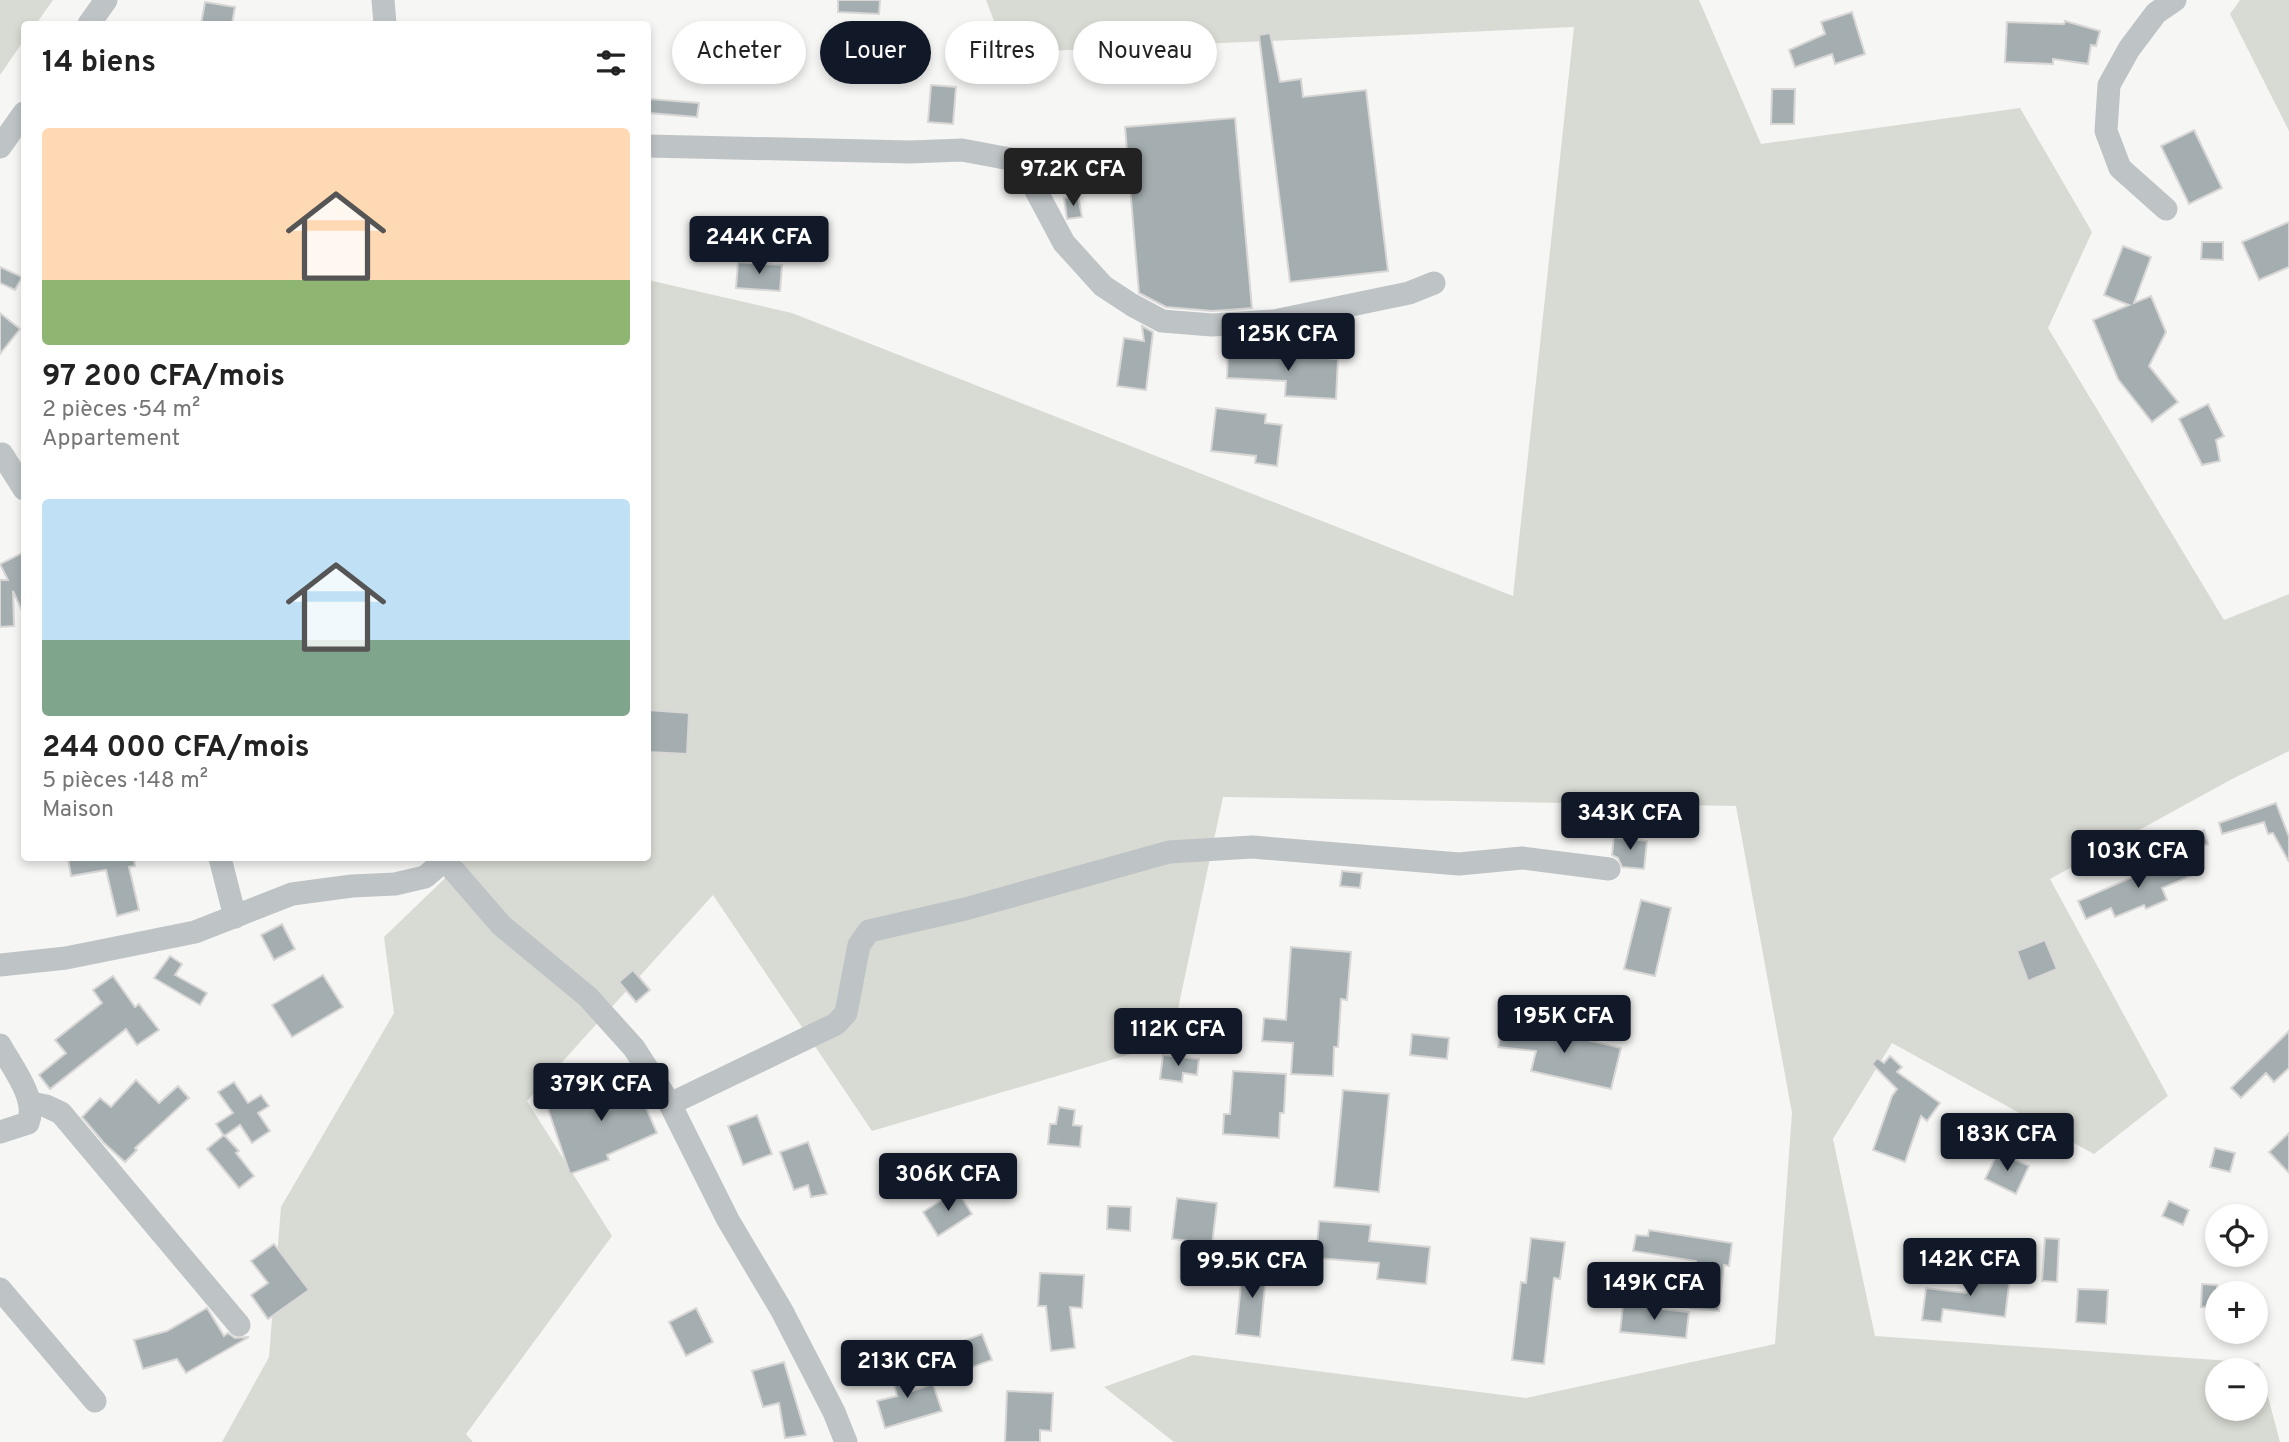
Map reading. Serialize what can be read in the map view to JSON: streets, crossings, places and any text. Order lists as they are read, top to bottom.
{
  "page": {
    "chip": [
      "Acheter",
      "Louer",
      "Filtres",
      "Nouveau"
    ],
    "heading": "14 biens",
    "list": [
      {
        "name": "97 200 CFA/mois",
        "note": "2 pièces · 54 m² · Appartement"
      },
      {
        "name": "244 000 CFA/mois",
        "note": "5 pièces · 148 m² · Maison"
      }
    ],
    "price": [
      "97.2K CFA",
      "244K CFA",
      "125K CFA",
      "343K CFA",
      "103K CFA",
      "195K CFA",
      "112K CFA",
      "379K CFA",
      "183K CFA",
      "306K CFA",
      "142K CFA",
      "99.5K CFA",
      "149K CFA",
      "213K CFA"
    ],
    "map_buttons": ["+", "−"]
  }
}
